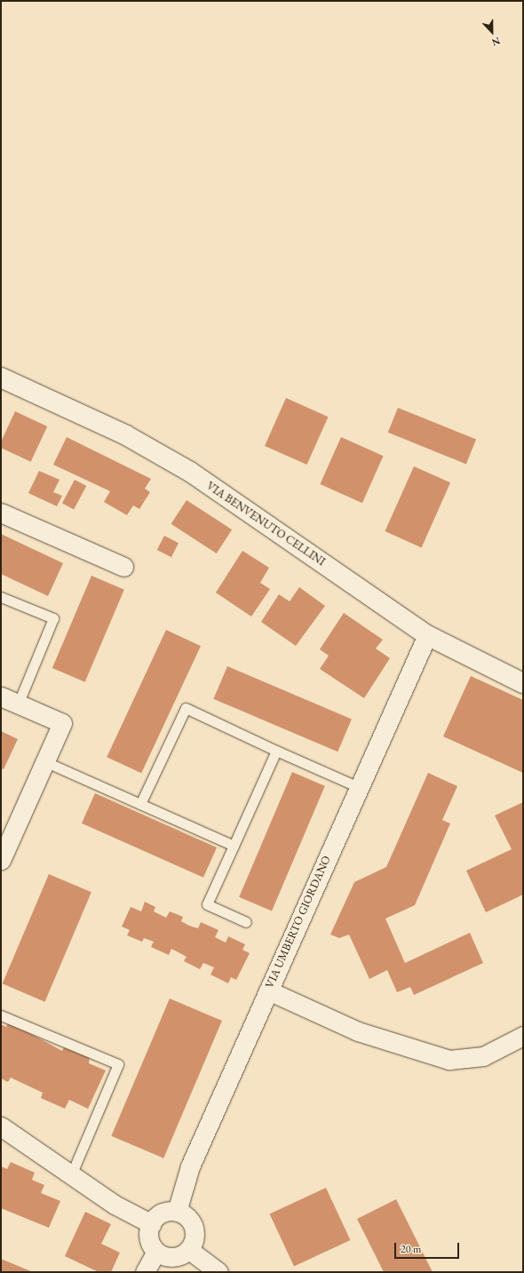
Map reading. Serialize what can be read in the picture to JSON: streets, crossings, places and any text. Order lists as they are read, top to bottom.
{
  "streets": {
    "street": ["VIA BENVENUTO CELLINI", "VIA UMBERTO GIORDANO"]
  },
  "crossings": [
    ["VIA BENVENUTO CELLINI", "VIA UMBERTO GIORDANO"]
  ],
  "scale_bar": "20 m",
  "north": "bottom"
}
